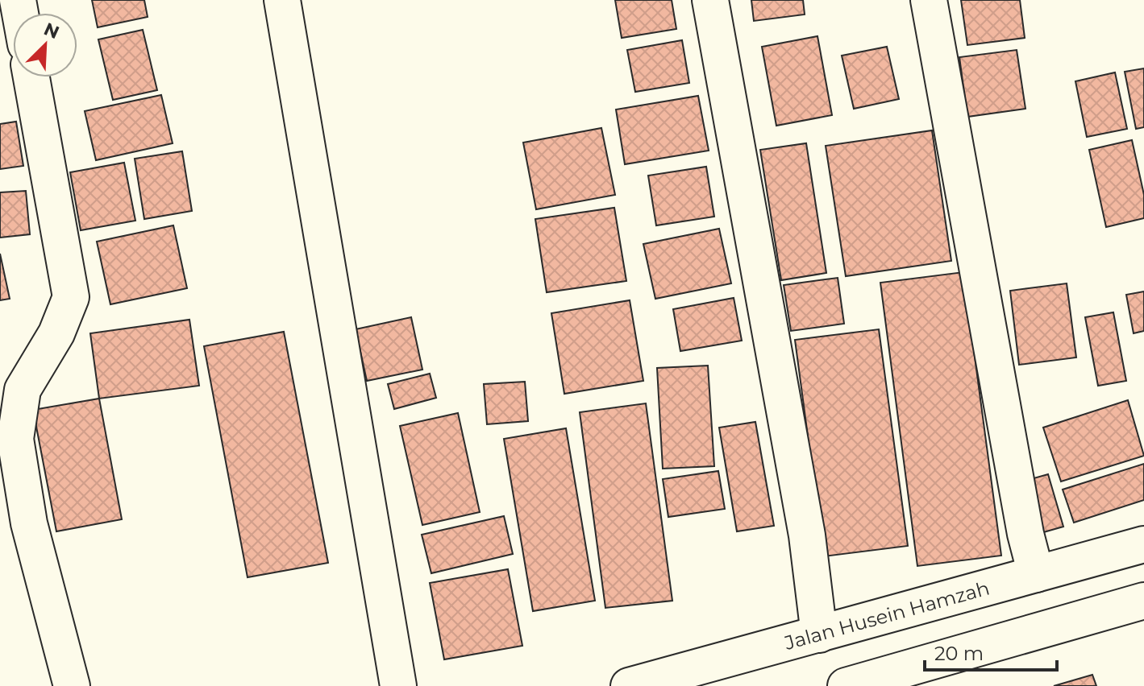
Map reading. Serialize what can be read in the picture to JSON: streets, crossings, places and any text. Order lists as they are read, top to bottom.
{
  "streets": {
    "street": ["Jalan Husein Hamzah"]
  },
  "scale_bar": "20 m",
  "north": "top right"
}
